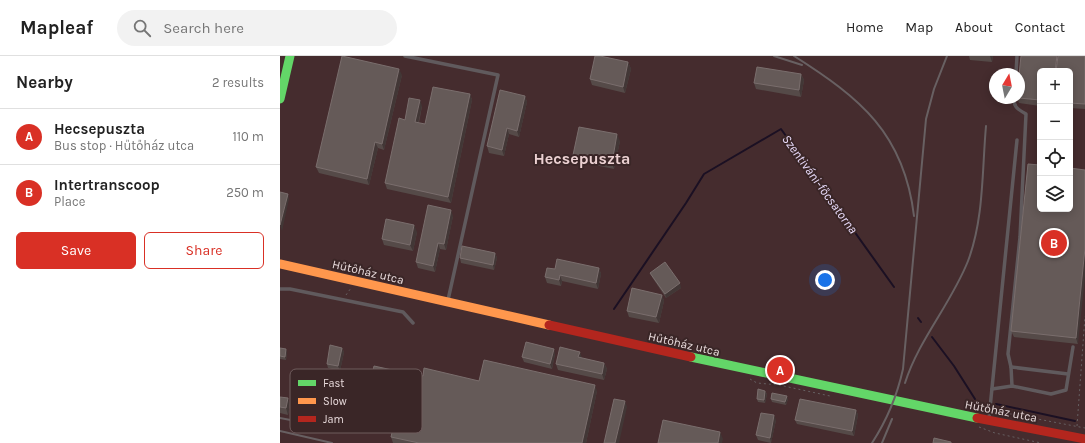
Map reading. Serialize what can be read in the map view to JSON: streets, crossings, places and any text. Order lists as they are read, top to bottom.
{
  "streets": {
    "street": ["Hűtőház utca"]
  },
  "districts": ["Hecsepuszta"],
  "water": ["Szentiváni-főcsatorna"],
  "legend": ["Fast", "Slow", "Jam"],
  "north": "top",
  "page": {
    "header": "Mapleaf",
    "search": "Search here",
    "nav": [
      "Home",
      "Map",
      "About",
      "Contact"
    ],
    "heading": ["Nearby", "2 results"],
    "map_buttons": ["+", "−"],
    "list": [
      {
        "mark": "A",
        "name": "Hecsepuszta",
        "note": "Bus stop · Hűtőház utca",
        "value": "110 m"
      },
      {
        "mark": "B",
        "name": "Intertranscoop",
        "note": "Place",
        "value": "250 m"
      }
    ],
    "buttons": ["Save", "Share"],
    "pins": ["B", "A"]
  }
}
